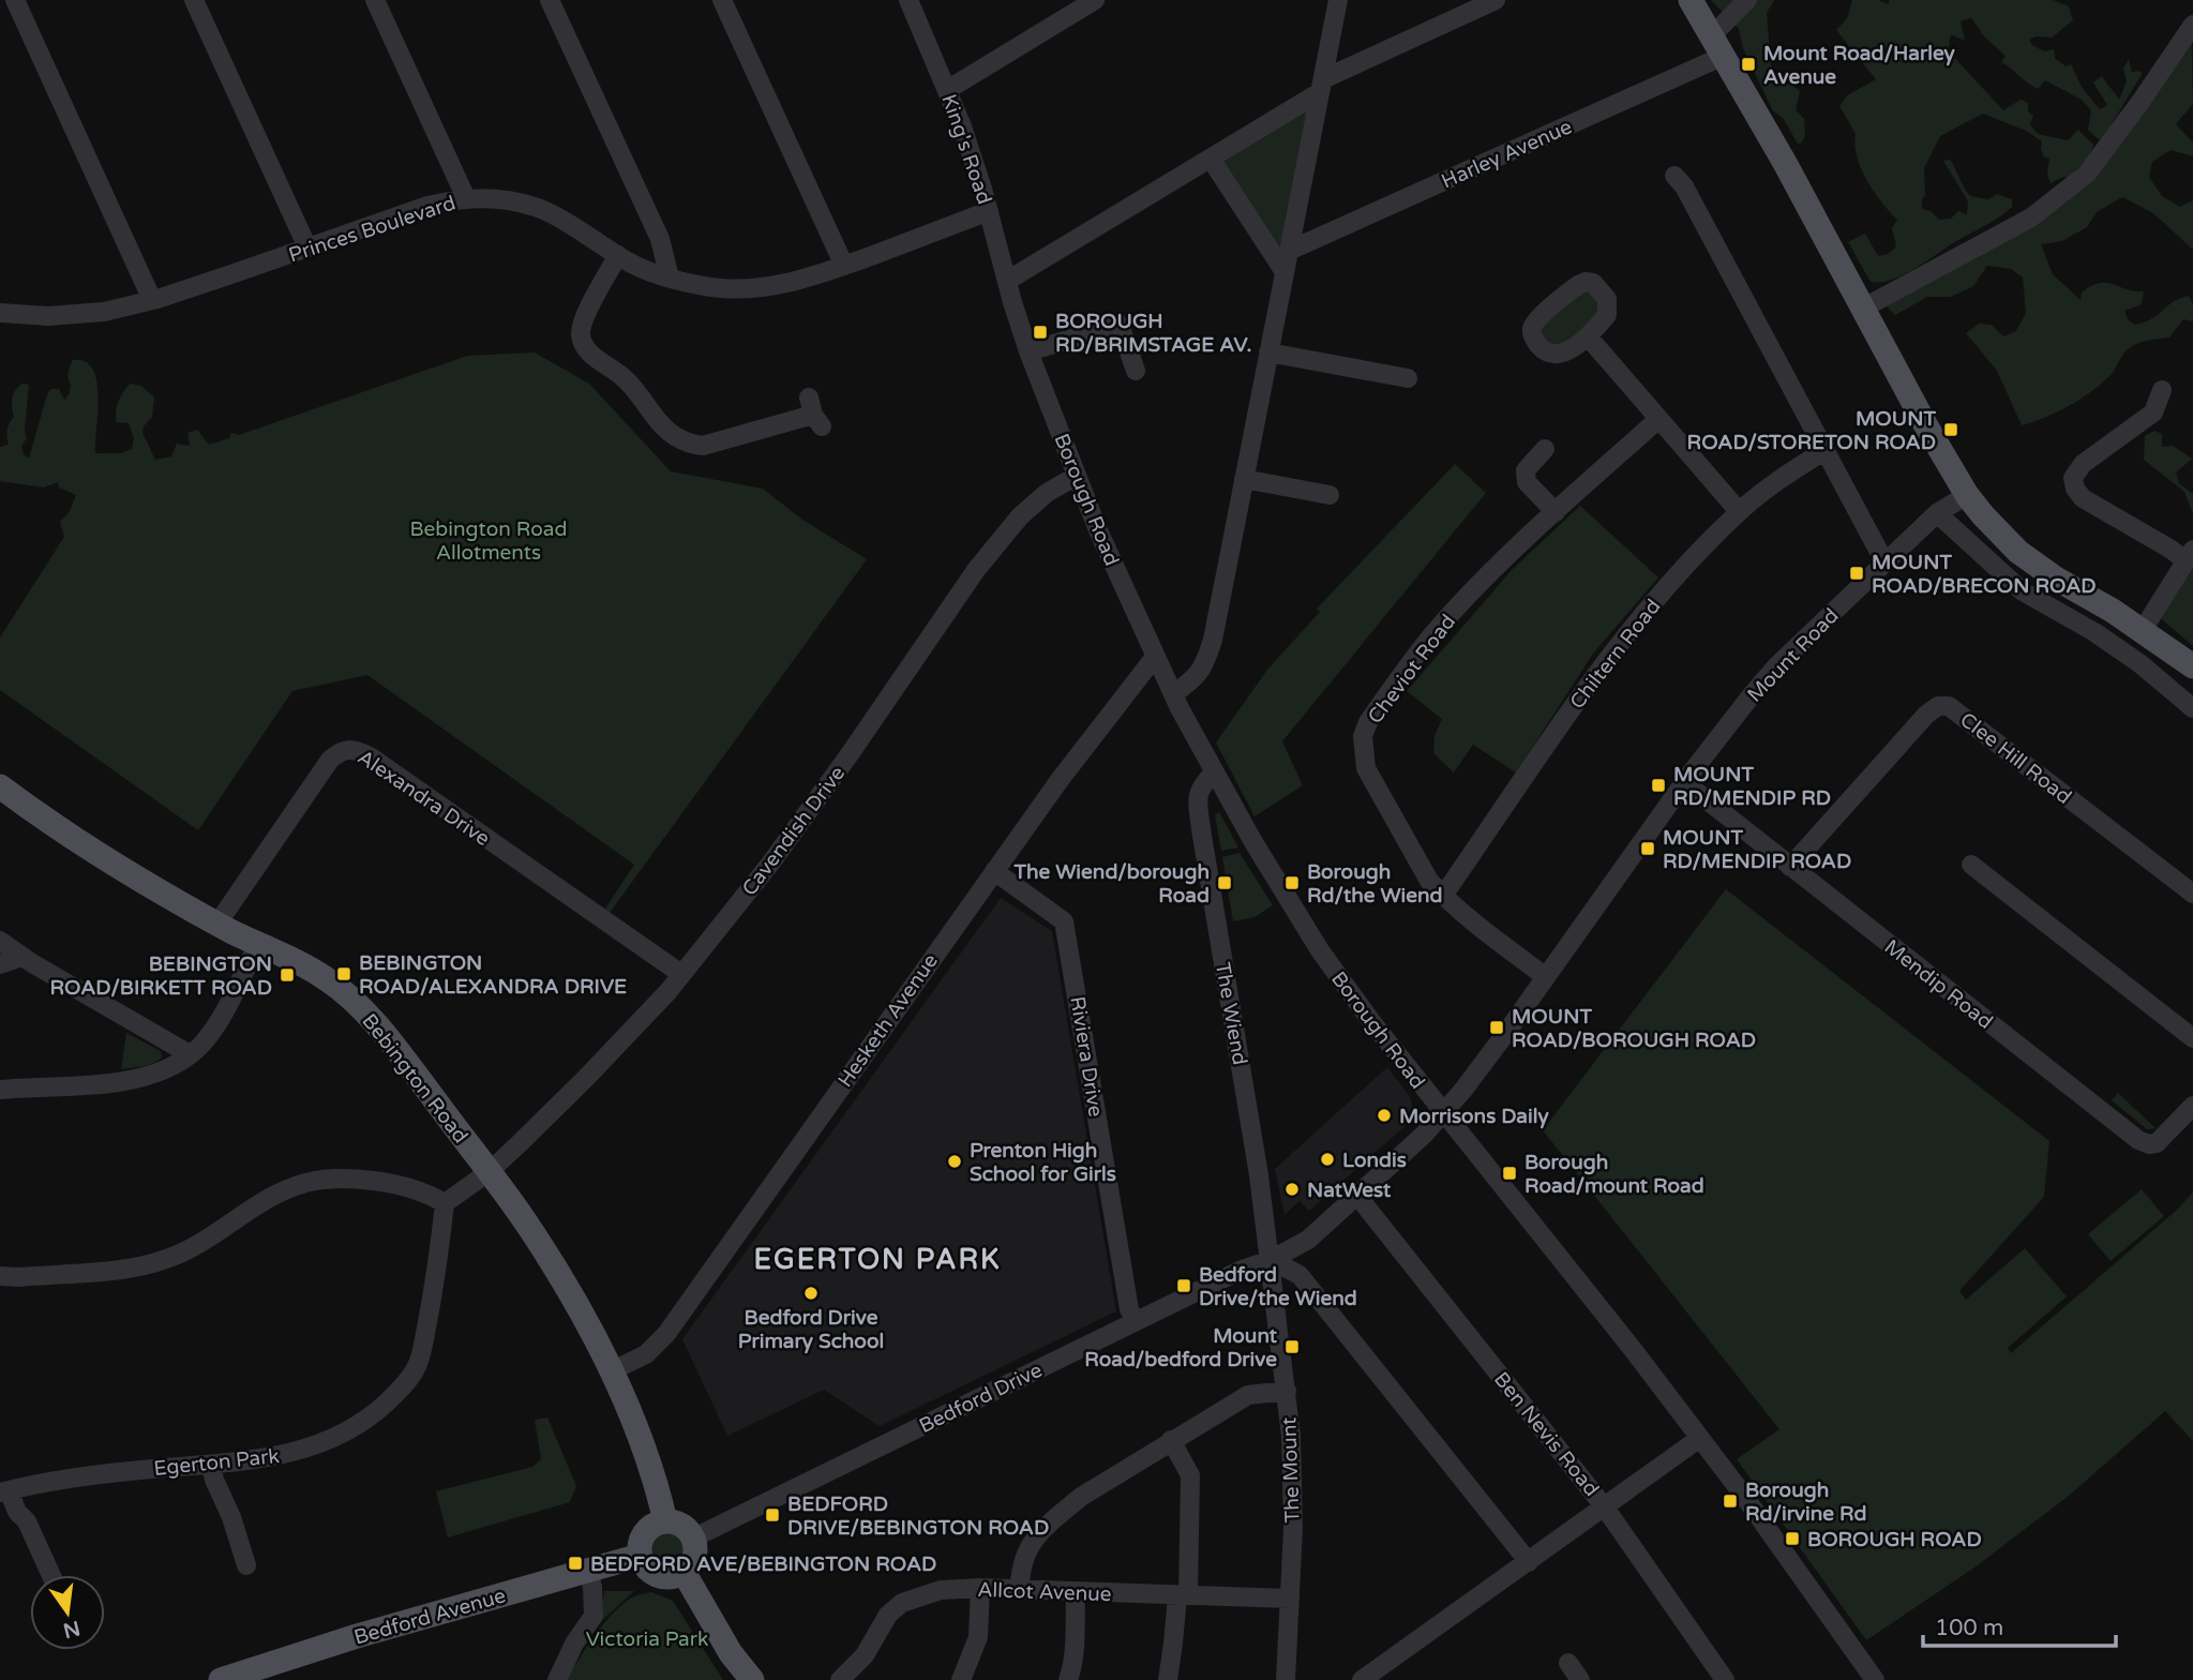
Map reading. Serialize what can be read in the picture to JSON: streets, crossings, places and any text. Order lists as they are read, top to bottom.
{
  "streets": {
    "main road": ["Bebington Road", "Bedford Avenue"],
    "street": [
      "King's Road",
      "Harley Avenue",
      "Princes Boulevard",
      "Borough Road",
      "Chiltern Road",
      "Mount Road",
      "Cheviot Road",
      "Clee Hill Road",
      "Alexandra Drive",
      "Cavendish Drive",
      "Mendip Road",
      "The Wiend",
      "Hesketh Avenue",
      "Riviera Drive",
      "Bedford Drive",
      "Ben Nevis Road",
      "Egerton Park",
      "The Mount",
      "Allcot Avenue"
    ]
  },
  "crossings": [
    ["King's Road", "Princes Boulevard"],
    ["King's Road", "Borough Road"],
    ["Borough Road", "Mount Road"],
    ["Borough Road", "Cavendish Drive"],
    ["Borough Road", "The Wiend"],
    ["Borough Road", "Hesketh Avenue"],
    ["Chiltern Road", "Cheviot Road"],
    ["Mount Road", "Cheviot Road"],
    ["Mount Road", "Mendip Road"],
    ["Mount Road", "The Wiend"],
    ["Mount Road", "Bedford Drive"],
    ["Mount Road", "Ben Nevis Road"],
    ["Mount Road", "The Mount"],
    ["Clee Hill Road", "Mendip Road"],
    ["Alexandra Drive", "Cavendish Drive"],
    ["Alexandra Drive", "Bebington Road"],
    ["Cavendish Drive", "Bebington Road"],
    ["The Wiend", "Bedford Drive"],
    ["The Wiend", "The Mount"],
    ["Hesketh Avenue", "Riviera Drive"],
    ["Hesketh Avenue", "Bebington Road"],
    ["Riviera Drive", "Bedford Drive"],
    ["Bebington Road", "Bedford Drive"],
    ["Bebington Road", "Bedford Avenue"],
    ["Bedford Drive", "The Mount"],
    ["Bedford Drive", "Bedford Avenue"],
    ["The Mount", "Allcot Avenue"]
  ],
  "districts": ["EGERTON PARK"],
  "parks": ["Bebington Road Allotments", "Victoria Park"],
  "places": {
    "transit": [
      "Mount Road/Harley Avenue",
      "BOROUGH RD/BRIMSTAGE AV.",
      "MOUNT ROAD/STORETON ROAD",
      "MOUNT ROAD/BRECON ROAD",
      "MOUNT RD/MENDIP RD",
      "MOUNT RD/MENDIP ROAD",
      "The Wiend/borough Road",
      "Borough Rd/the Wiend",
      "BEBINGTON ROAD/ALEXANDRA DRIVE",
      "BEBINGTON ROAD/BIRKETT ROAD",
      "MOUNT ROAD/BOROUGH ROAD",
      "Borough Road/mount Road",
      "Bedford Drive/the Wiend",
      "Mount Road/bedford Drive",
      "Borough Rd/irvine Rd",
      "BEDFORD DRIVE/BEBINGTON ROAD",
      "BOROUGH ROAD",
      "BEDFORD AVE/BEBINGTON ROAD"
    ],
    "other": [
      "Morrisons Daily",
      "Londis",
      "Prenton High School for Girls",
      "NatWest",
      "Bedford Drive Primary School"
    ]
  },
  "scale_bar": "100 m",
  "north": "bottom"
}
